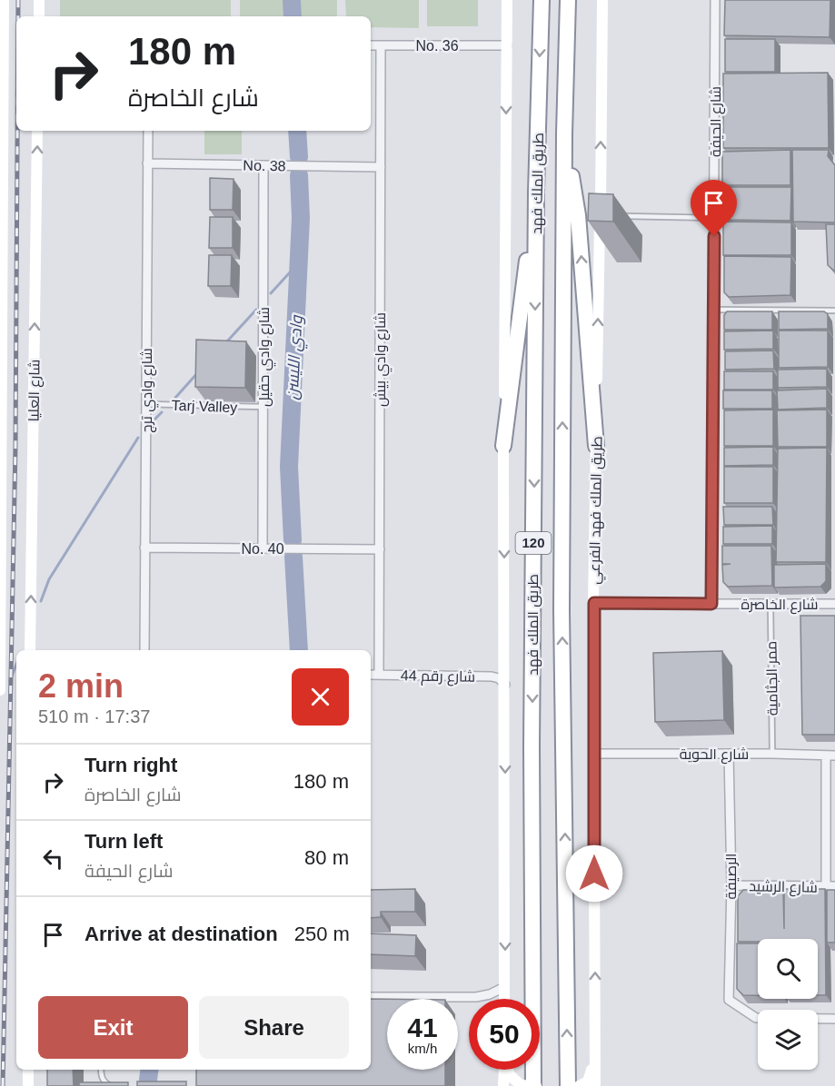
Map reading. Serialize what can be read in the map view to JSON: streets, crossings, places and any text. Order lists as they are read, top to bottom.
{
  "streets": {
    "highway": ["طريق الملك فهد", "120"],
    "main road": ["شارع العليا", "طريق الملك فهد الفرعي"],
    "street": [
      "No. 36",
      "شارع الحيفة",
      "No. 38",
      "شارع وادي حقيل",
      "شارع وادي بيش",
      "شارع وادي ترج",
      "No. 40",
      "شارع الخاصرة",
      "شارع رقم 44",
      "شارع الحوية",
      "الرصيفة",
      "شارع الرشيد"
    ],
    "lane": ["Tarj Valley", "ممر الجثامية"]
  },
  "crossings": [
    ["No. 36", "شارع وادي بيش"],
    ["شارع الحيفة", "شارع الخاصرة"],
    ["No. 38", "شارع وادي حقيل"],
    ["No. 38", "شارع وادي بيش"],
    ["No. 38", "شارع وادي ترج"],
    ["شارع وادي حقيل", "Tarj Valley"],
    ["شارع وادي حقيل", "No. 40"],
    ["شارع وادي بيش", "No. 40"],
    ["شارع وادي بيش", "شارع رقم 44"],
    ["شارع وادي ترج", "Tarj Valley"],
    ["شارع وادي ترج", "No. 40"],
    ["طريق الملك فهد الفرعي", "شارع الخاصرة"],
    ["طريق الملك فهد الفرعي", "شارع الحوية"],
    ["شارع الخاصرة", "ممر الجثامية"],
    ["ممر الجثامية", "شارع الحوية"],
    ["شارع الحوية", "الرصيفة"],
    ["الرصيفة", "شارع الرشيد"]
  ],
  "water": ["وادي الليسن"],
  "page": {
    "turn": ["180 m", "شارع الخاصرة"],
    "heading": ["2 min", "510 m · 17:37"],
    "list": [
      {
        "name": "Turn right",
        "note": "شارع الخاصرة",
        "value": "180 m"
      },
      {
        "name": "Turn left",
        "note": "شارع الحيفة",
        "value": "80 m"
      },
      {
        "name": "Arrive at destination",
        "value": "250 m"
      }
    ],
    "buttons": ["Exit", "Share"],
    "speed": "41 km/h",
    "limit": "50"
  }
}
